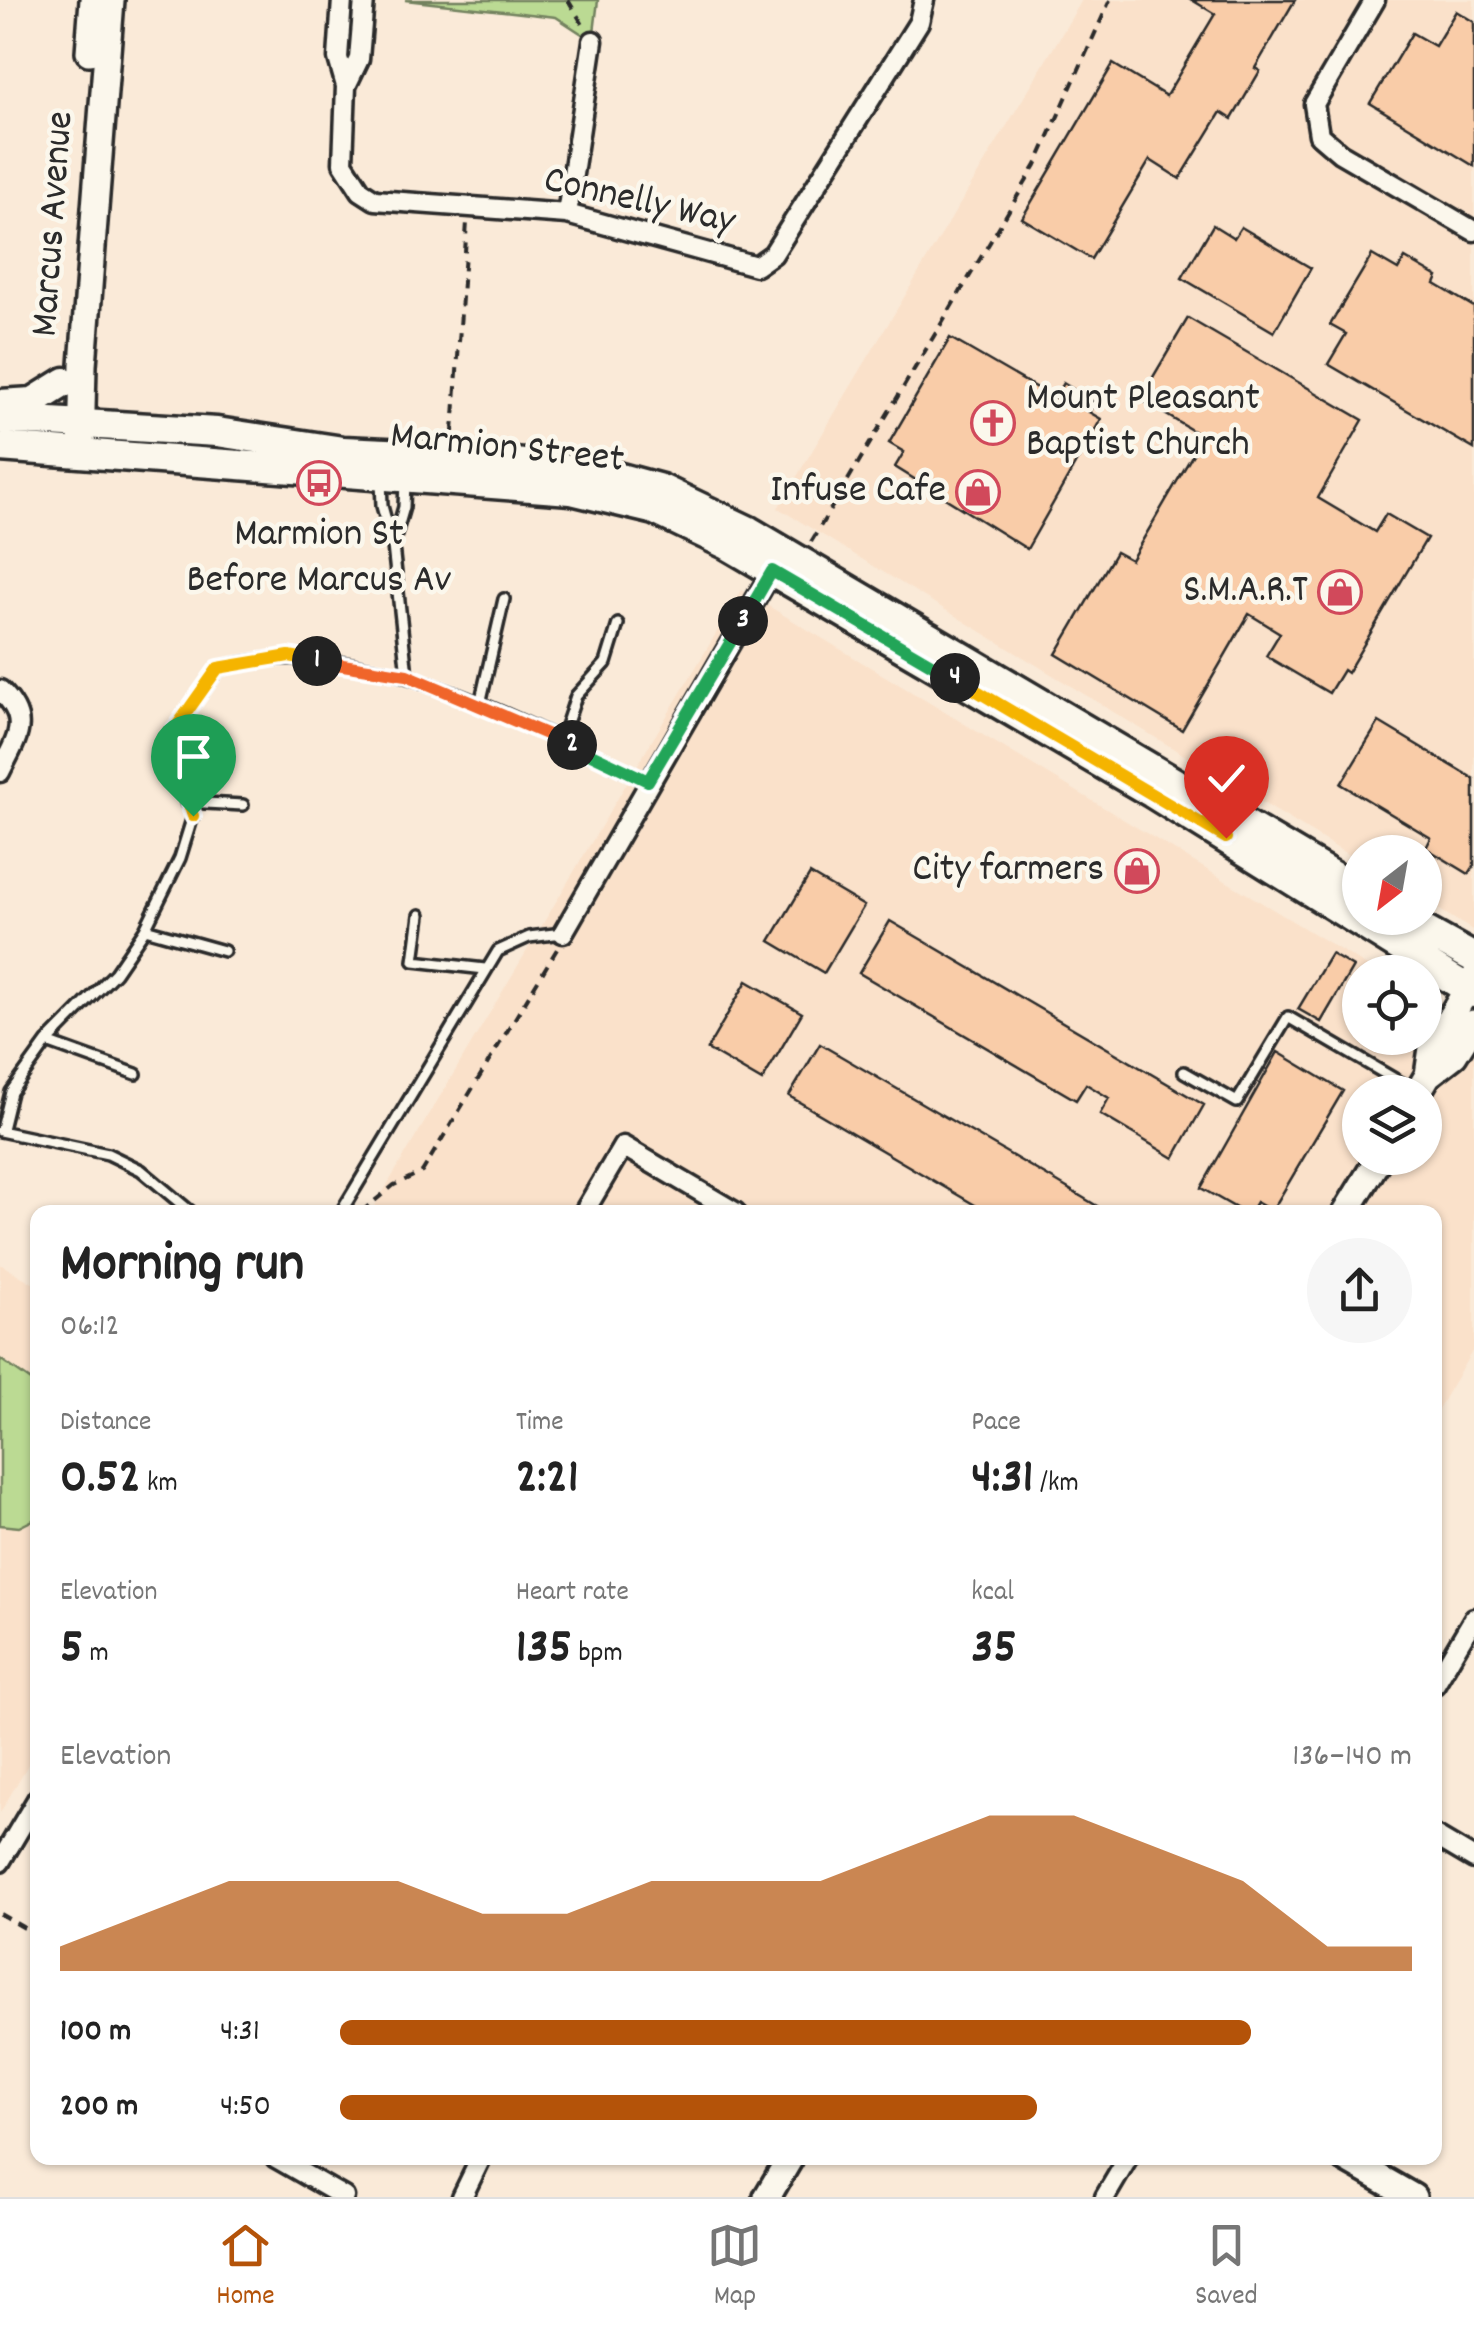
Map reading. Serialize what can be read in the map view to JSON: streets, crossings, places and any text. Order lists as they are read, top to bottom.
{
  "streets": {
    "main road": ["Marmion Street"],
    "street": ["Connelly Way", "Marcus Avenue"]
  },
  "crossings": [
    ["Marcus Avenue", "Marmion Street"]
  ],
  "places": {
    "church": ["Mount Pleasant Baptist Church"],
    "bus stop": ["Marmion St Before Marcus Av"],
    "shop": ["Infuse Cafe", "S.M.A.R.T", "City farmers"]
  },
  "north": "bottom left",
  "page": {
    "pins": [
      "3",
      "1",
      "4",
      "2"
    ],
    "heading": ["Morning run", "06:12"],
    "stats": [
      ["Distance", "0.52 km"],
      ["Time", "2:21"],
      ["Pace", "4:31 /km"],
      ["Elevation", "5 m"],
      ["Heart rate", "135 bpm"],
      ["kcal", "35"]
    ],
    "chart": ["Elevation", "136–140 m"],
    "list": [
      {
        "name": "100 m",
        "note": "4:31"
      },
      {
        "name": "200 m",
        "note": "4:50"
      }
    ],
    "tabs": ["Home", "Map", "Saved"]
  }
}
